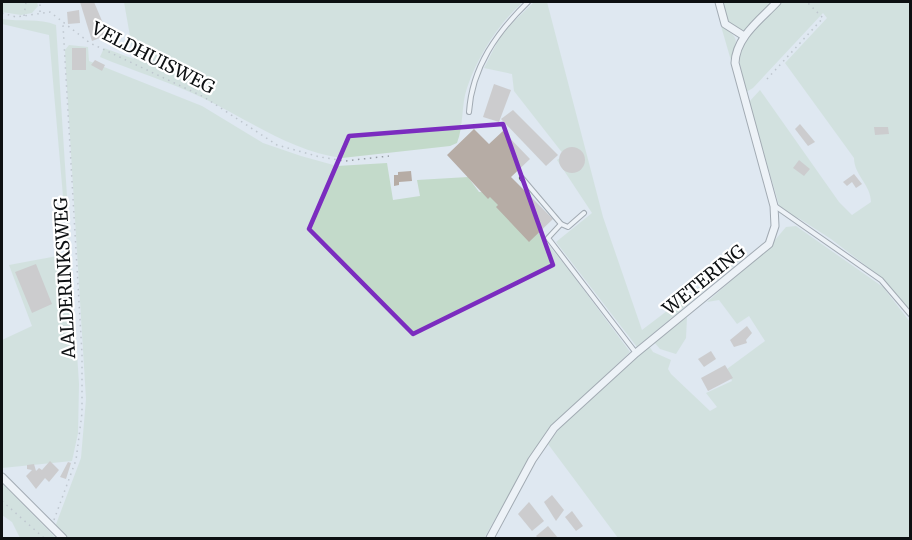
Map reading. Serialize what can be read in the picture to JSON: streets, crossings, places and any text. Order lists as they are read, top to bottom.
{
  "streets": {
    "street": ["WETERING"],
    "path": ["VELDHUISWEG", "AALDERINKSWEG"]
  },
  "crossings": [
    ["VELDHUISWEG", "AALDERINKSWEG"]
  ]
}
